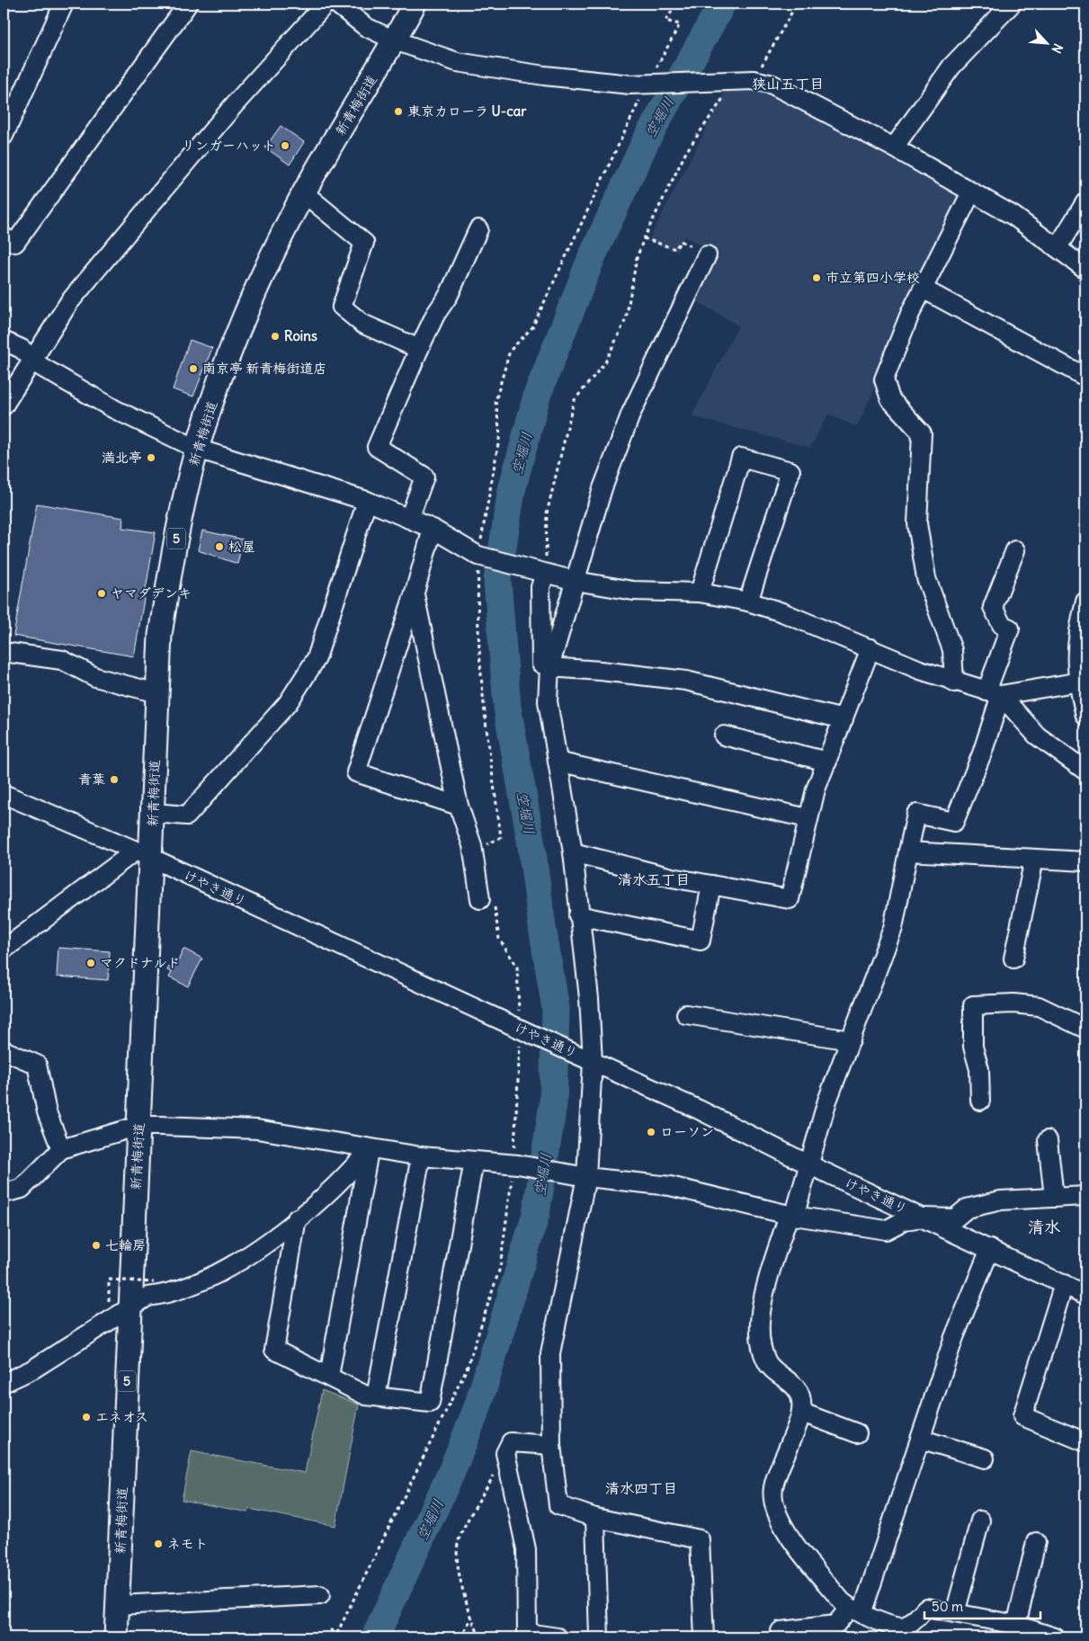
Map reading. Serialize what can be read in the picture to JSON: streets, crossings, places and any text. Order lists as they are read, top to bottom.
{
  "streets": {
    "main road": ["新青梅街道", "5"],
    "street": ["けやき通り"]
  },
  "crossings": [
    ["新青梅街道", "けやき通り"]
  ],
  "districts": [
    "狭山五丁目",
    "清水五丁目",
    "清水",
    "清水四丁目"
  ],
  "water": ["空堀川"],
  "places": [
    "東京カローラ U-car",
    "リンガーハット",
    "市立第四小学校",
    "Roins",
    "南京亭 新青梅街道店",
    "満北亭",
    "松屋",
    "ヤマダデンキ",
    "青葉",
    "マクドナルド",
    "ローソン",
    "七輪房",
    "エネオス",
    "ネモト"
  ],
  "scale_bar": "50 m",
  "north": "bottom right"
}
